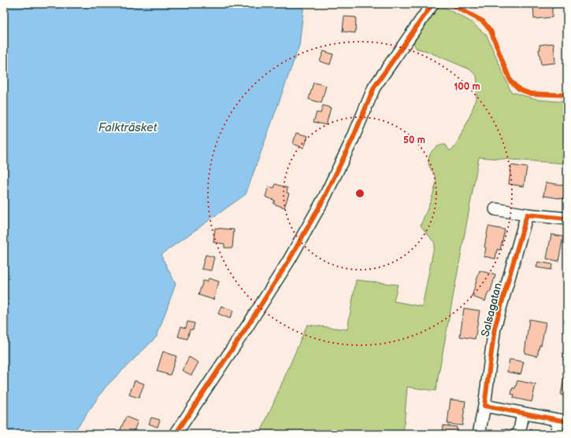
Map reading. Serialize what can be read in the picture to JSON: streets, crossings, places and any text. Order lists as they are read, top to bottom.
{
  "streets": {
    "street": ["Salsagatan"]
  },
  "water": ["Falkträsket"],
  "rings": ["100 m", "50 m"]
}
